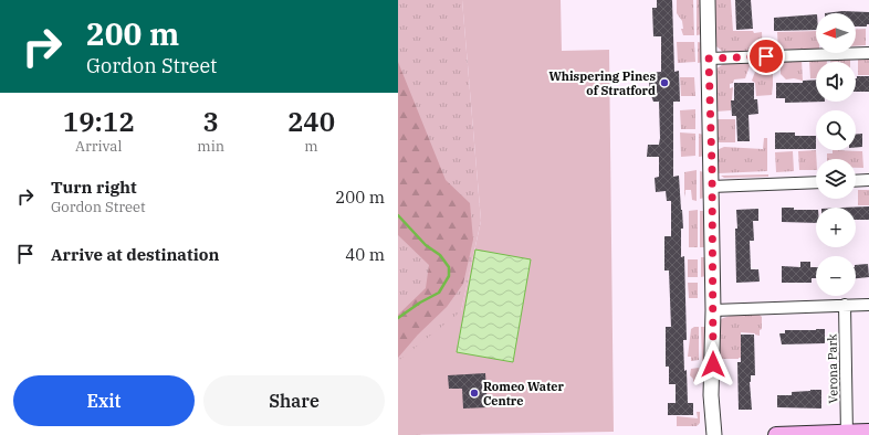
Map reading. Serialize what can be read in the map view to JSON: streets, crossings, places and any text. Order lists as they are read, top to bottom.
{
  "streets": {
    "street": ["Verona Park"]
  },
  "places": ["Whispering Pines of Stratford", "Romeo Water Centre"],
  "north": "left",
  "page": {
    "turn": ["200 m", "Gordon Street"],
    "map_buttons": ["+", "−"],
    "eta": [
      "19:12",
      "Arrival",
      "3",
      "min",
      "240",
      "m"
    ],
    "list": [
      {
        "name": "Turn right",
        "note": "Gordon Street",
        "value": "200 m"
      },
      {
        "name": "Arrive at destination",
        "value": "40 m"
      }
    ],
    "buttons": ["Exit", "Share"]
  }
}
